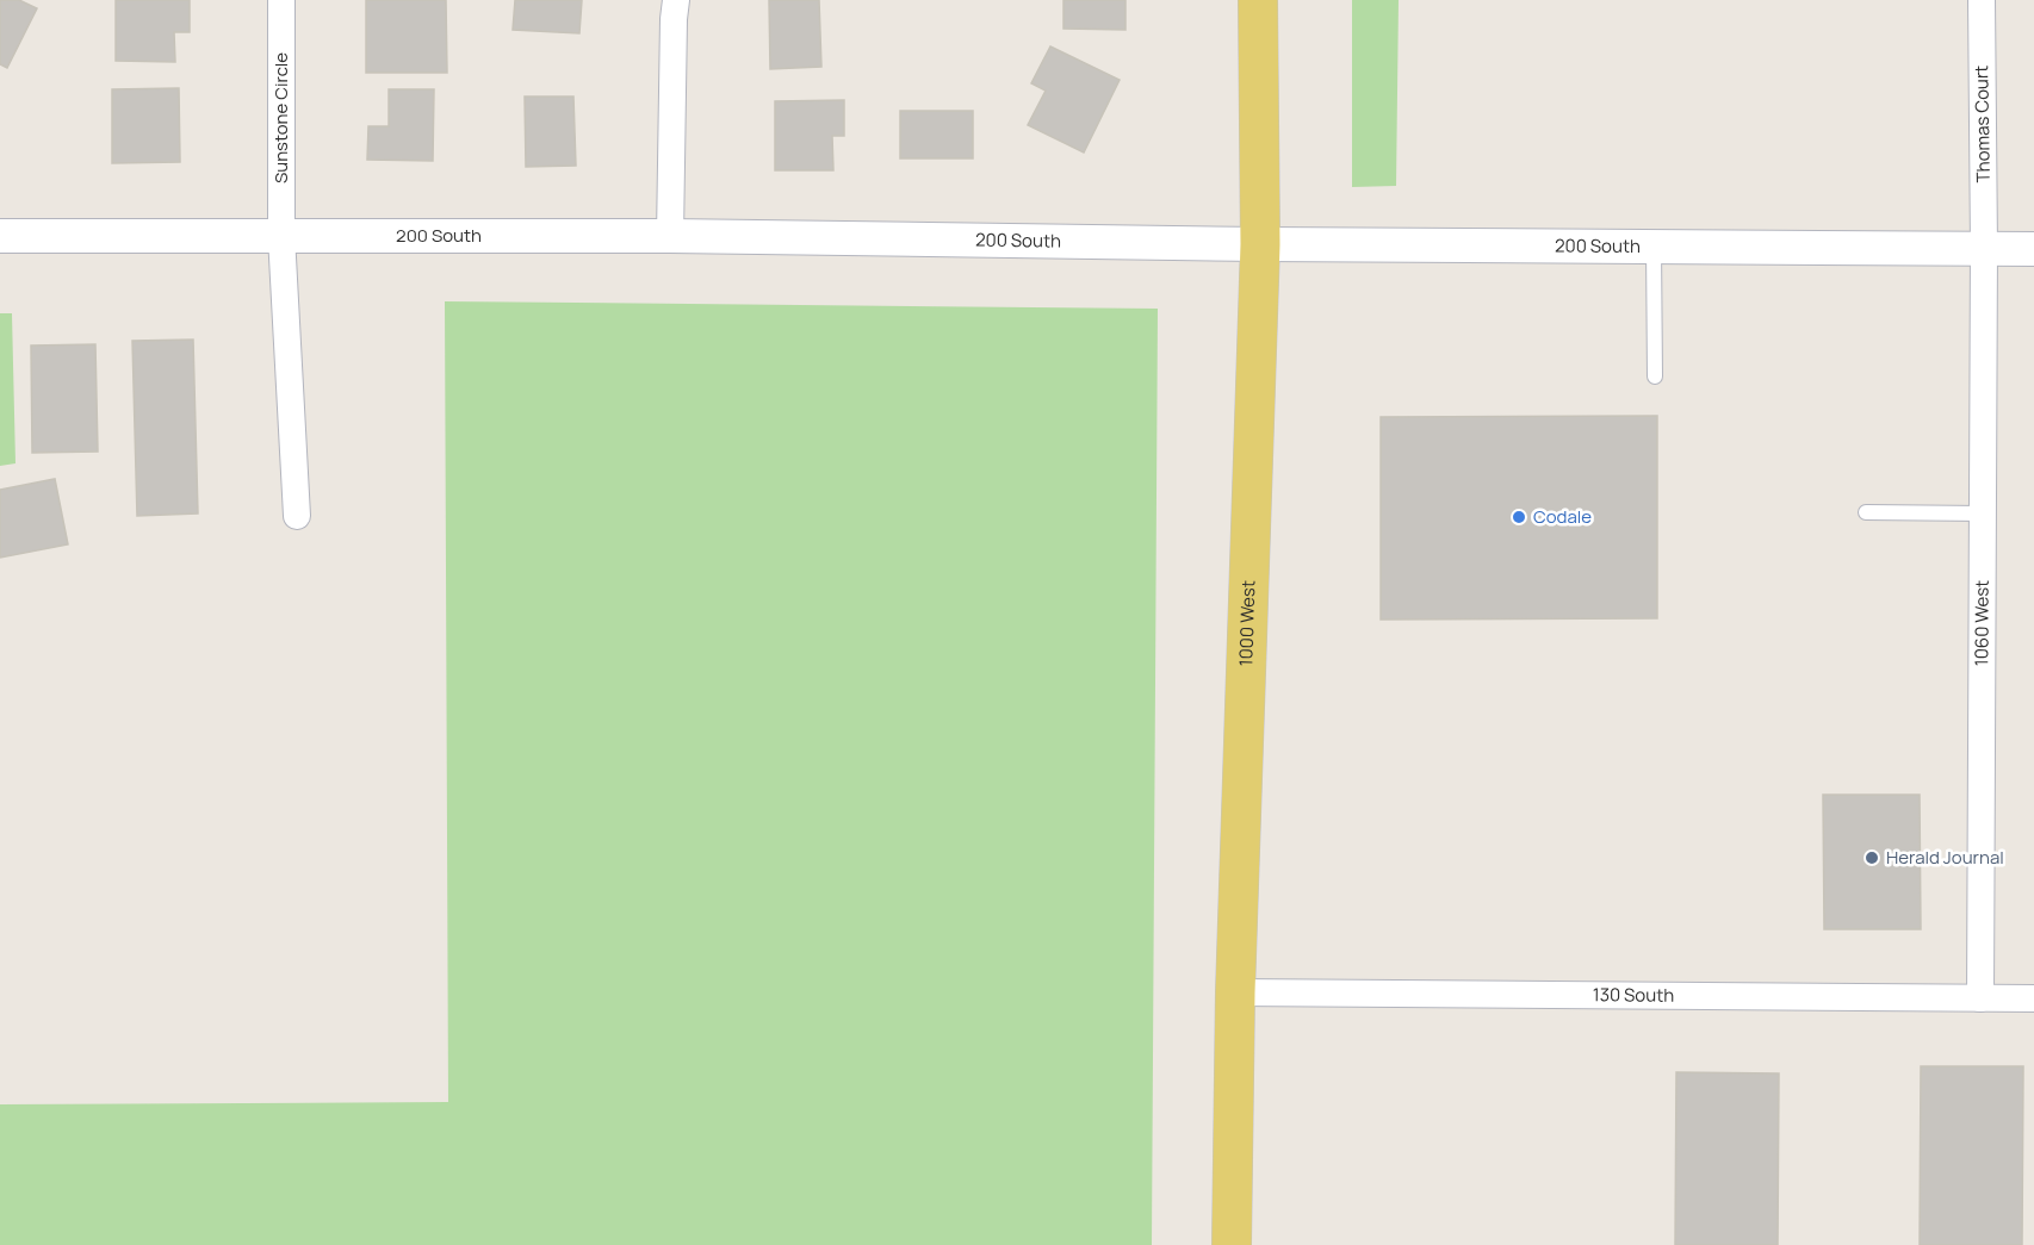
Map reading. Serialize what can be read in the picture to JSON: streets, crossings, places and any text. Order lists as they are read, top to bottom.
{
  "streets": {
    "main road": ["1000 West"],
    "street": [
      "Sunstone Circle",
      "Thomas Court",
      "200 South",
      "1060 West",
      "130 South"
    ]
  },
  "crossings": [
    ["Sunstone Circle", "200 South"],
    ["Thomas Court", "200 South"],
    ["Thomas Court", "1060 West"],
    ["200 South", "1000 West"],
    ["200 South", "1060 West"],
    ["1000 West", "130 South"],
    ["1060 West", "130 South"]
  ],
  "places": ["Codale", "Herald Journal"]
}
